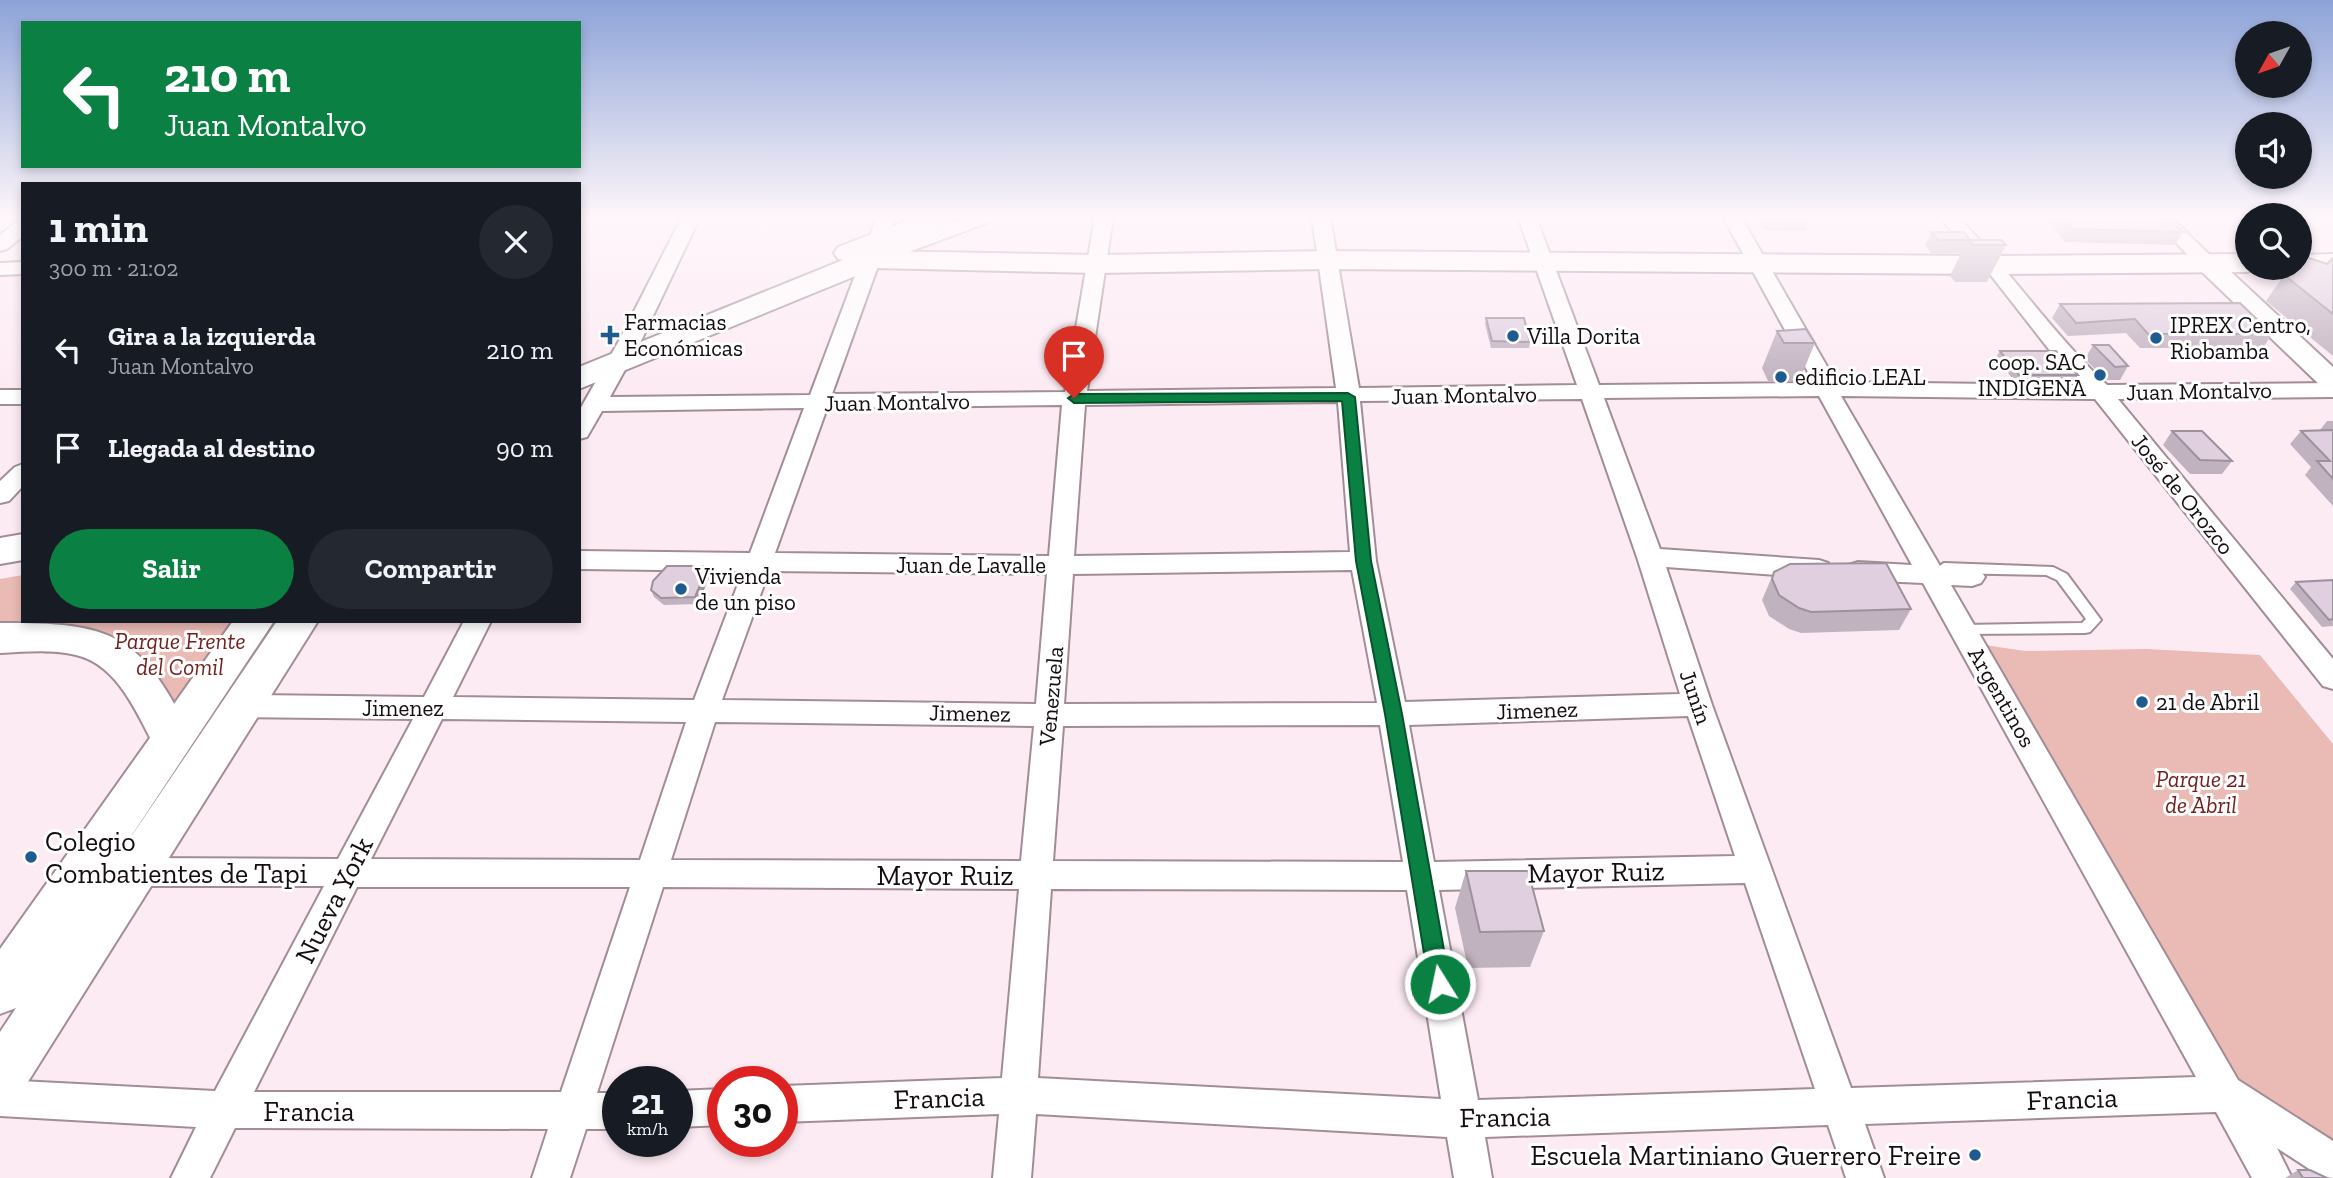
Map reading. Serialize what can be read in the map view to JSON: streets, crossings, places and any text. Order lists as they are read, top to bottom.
{
  "streets": {
    "street": [
      "Juan Montalvo",
      "José de Orozco",
      "Juan de Lavalle",
      "Venezuela",
      "Junín",
      "Argentinos",
      "Jimenez",
      "Mayor Ruiz",
      "Nueva York",
      "Francia"
    ]
  },
  "crossings": [
    ["Juan Montalvo", "José de Orozco"],
    ["Juan Montalvo", "Venezuela"],
    ["Juan Montalvo", "Junín"],
    ["Juan Montalvo", "Argentinos"],
    ["Juan de Lavalle", "Venezuela"],
    ["Venezuela", "Jimenez"],
    ["Venezuela", "Mayor Ruiz"],
    ["Venezuela", "Francia"],
    ["Junín", "Jimenez"],
    ["Junín", "Mayor Ruiz"],
    ["Junín", "Francia"],
    ["Argentinos", "Francia"],
    ["Jimenez", "Nueva York"],
    ["Mayor Ruiz", "Nueva York"],
    ["Nueva York", "Francia"]
  ],
  "parks": ["Parque Frente del Comil", "Parque 21 de Abril"],
  "places": {
    "health": ["Farmacias Económicas"],
    "other": [
      "Villa Dorita",
      "IPREX Centro, Riobamba",
      "coop. SAC INDIGENA",
      "edificio LEAL",
      "Vivienda de un piso",
      "21 de Abril",
      "Colegio Combatientes de Tapi",
      "Escuela Martiniano Guerrero Freire"
    ]
  },
  "north": "bottom left",
  "page": {
    "turn": ["210 m", "Juan Montalvo"],
    "heading": ["1 min", "300 m · 21:02"],
    "list": [
      {
        "name": "Gira a la izquierda",
        "note": "Juan Montalvo",
        "value": "210 m"
      },
      {
        "name": "Llegada al destino",
        "value": "90 m"
      }
    ],
    "buttons": ["Salir", "Compartir"],
    "speed": "21 km/h",
    "limit": "30"
  }
}
